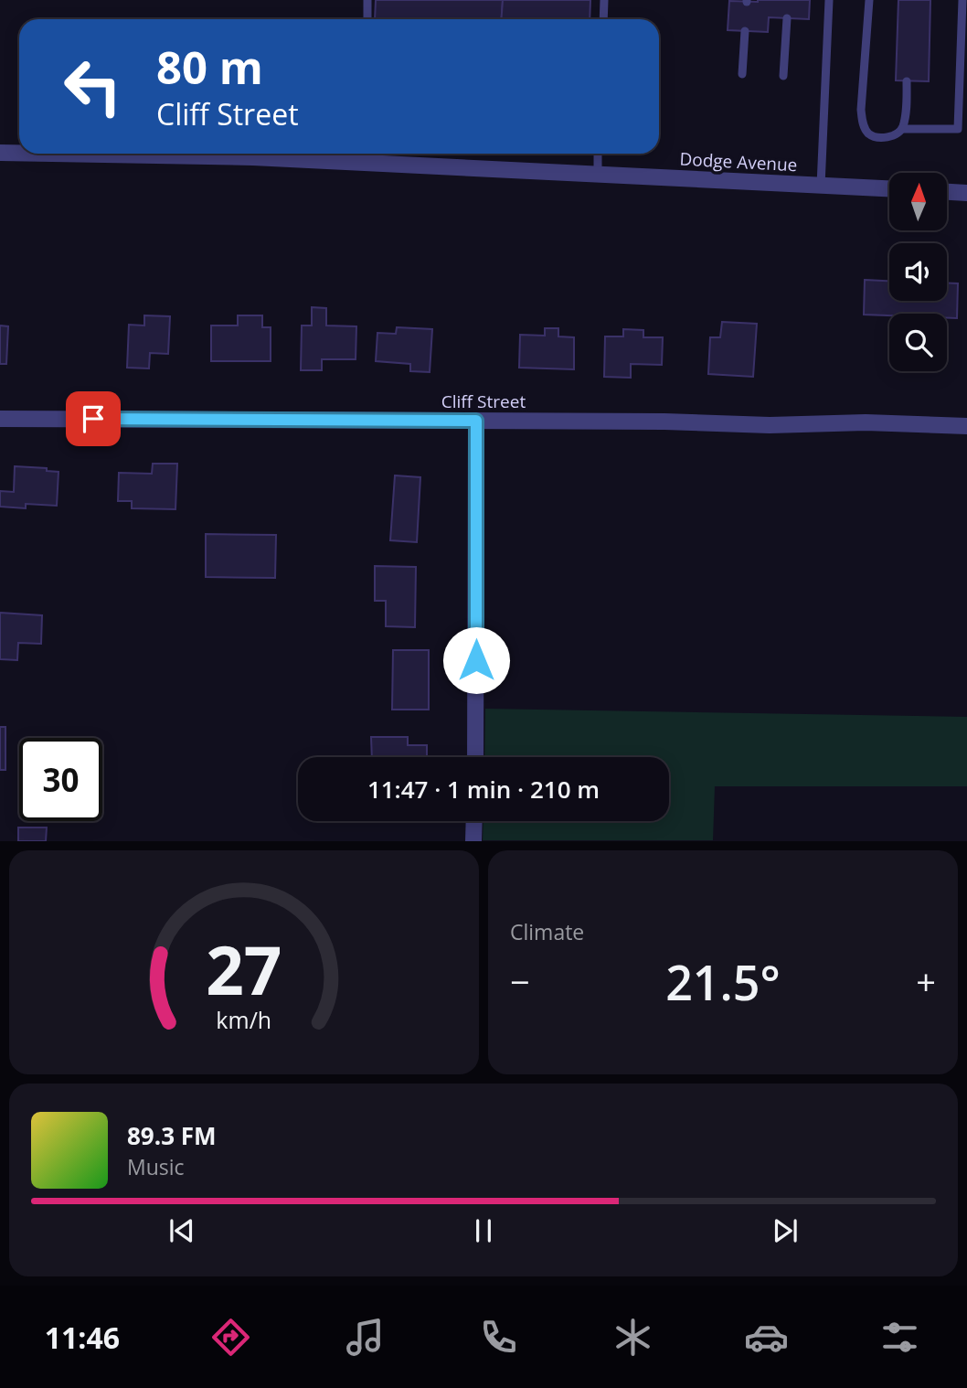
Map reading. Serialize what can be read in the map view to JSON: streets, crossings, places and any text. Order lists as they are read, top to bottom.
{
  "streets": {
    "street": ["Dodge Avenue", "Cliff Street"]
  },
  "north": "top",
  "page": {
    "turn": ["80 m", "Cliff Street"],
    "limit": "30",
    "trip": "11:47 · 1 min · 210 m",
    "tile": "Climate",
    "heat": ["−", "21.5°", "+"],
    "song": ["89.3 FM", "Music"],
    "tabs": "11:46",
    "gauge": ["27", "km/h"]
  }
}
